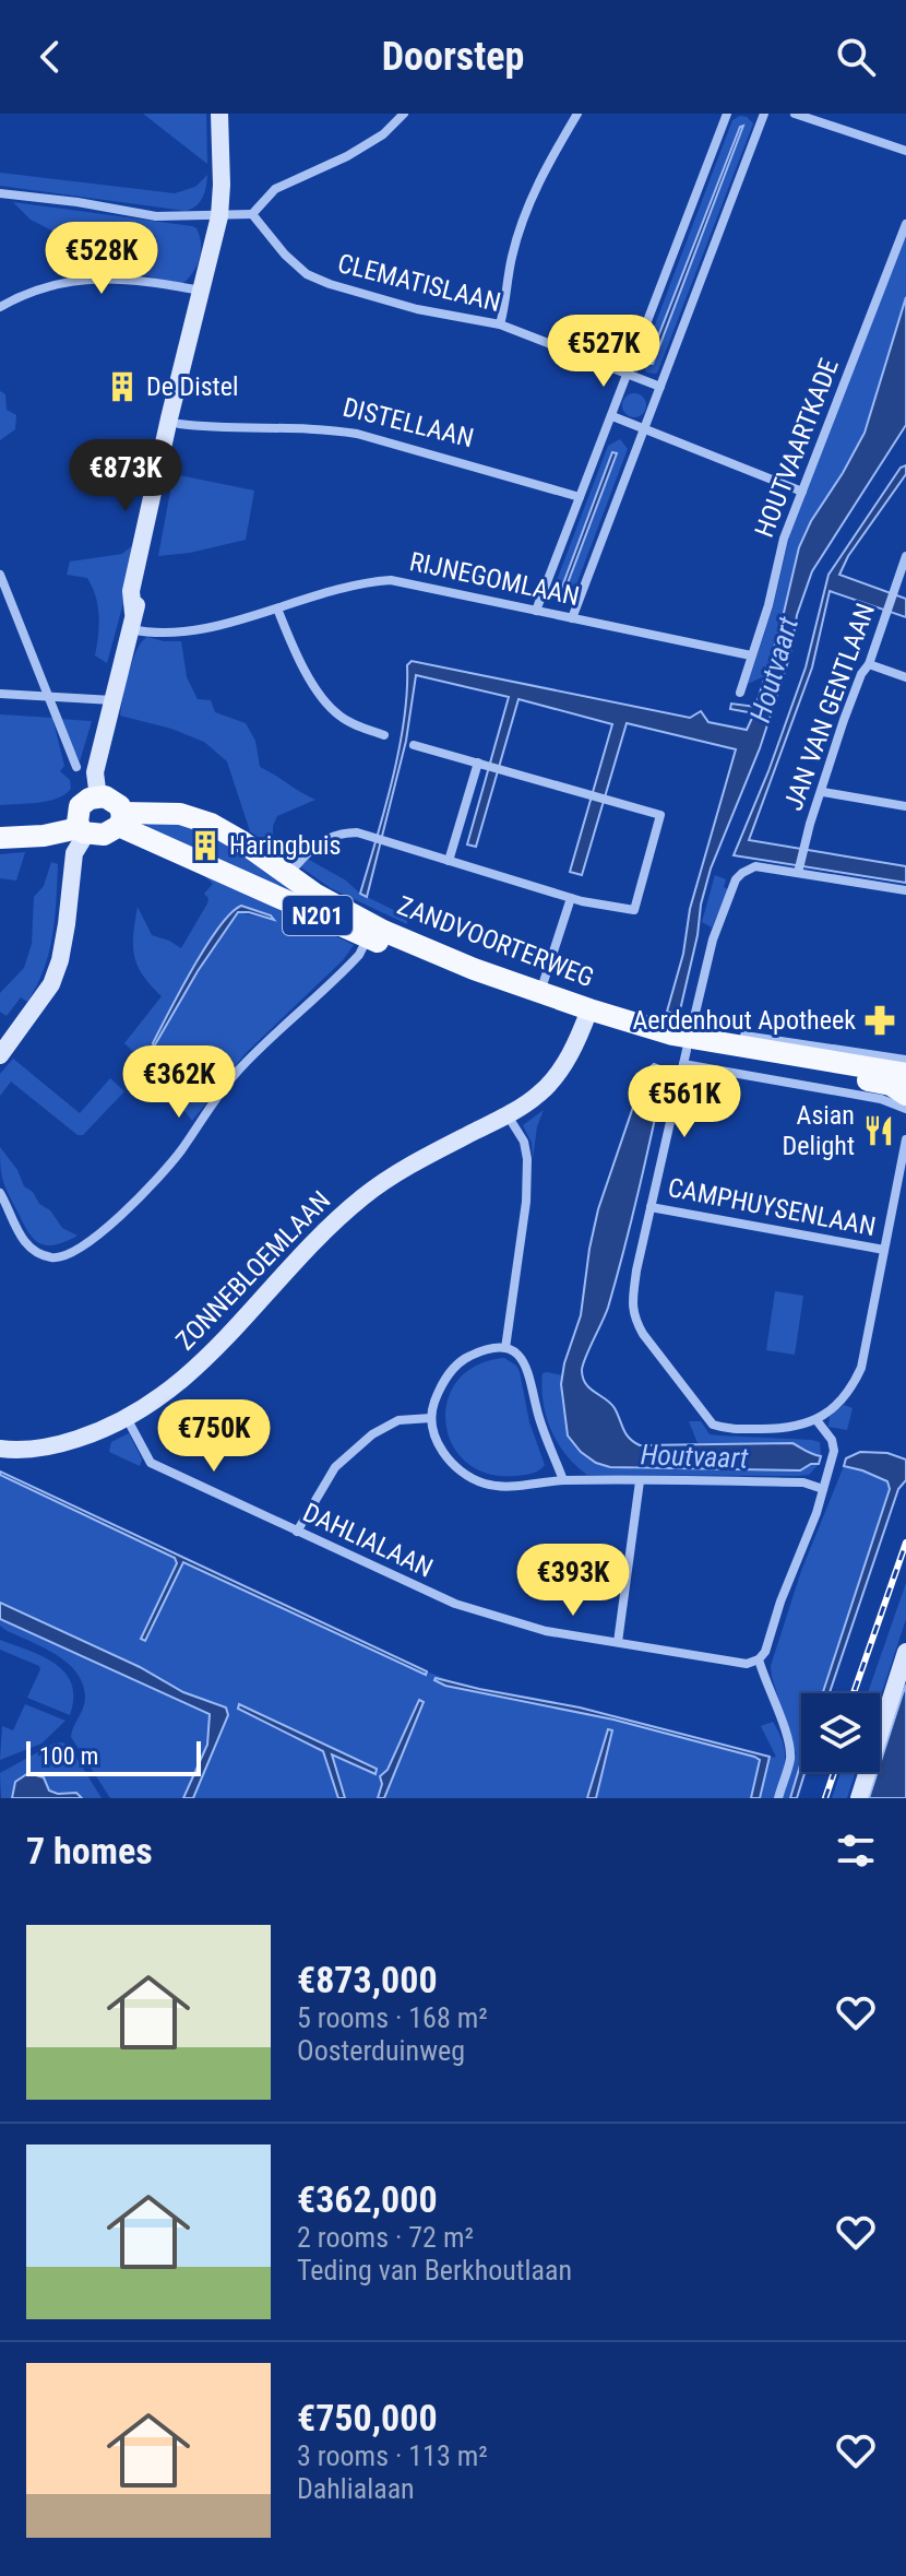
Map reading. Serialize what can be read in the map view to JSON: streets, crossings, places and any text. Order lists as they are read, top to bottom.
{
  "streets": {
    "main road": ["N201", "ZANDVOORTERWEG"],
    "street": [
      "CLEMATISLAAN",
      "DISTELLAAN",
      "HOUTVAARTKADE",
      "RIJNEGOMLAAN",
      "JAN VAN GENTLAAN",
      "CAMPHUYSENLAAN",
      "ZONNEBLOEMLAAN",
      "DAHLIALAAN"
    ]
  },
  "crossings": [
    ["HOUTVAARTKADE", "RIJNEGOMLAAN"],
    ["N201", "ZANDVOORTERWEG"],
    ["ZANDVOORTERWEG", "ZONNEBLOEMLAAN"],
    ["ZONNEBLOEMLAAN", "DAHLIALAAN"]
  ],
  "water": ["Houtvaart"],
  "places": {
    "building": ["De Distel", "Haringbuis"],
    "pharmacy": ["Aerdenhout Apotheek"],
    "restaurant": ["Asian Delight"]
  },
  "scale_bar": "100 m",
  "page": {
    "header": "Doorstep",
    "price": [
      "€528K",
      "€527K",
      "€873K",
      "€362K",
      "€561K",
      "€750K",
      "€393K"
    ],
    "scale": "100 m",
    "heading": "7 homes",
    "list": [
      {
        "name": "€873,000",
        "note": "5 rooms · 168 m² · Oosterduinweg"
      },
      {
        "name": "€362,000",
        "note": "2 rooms · 72 m² · Teding van Berkhoutlaan"
      },
      {
        "name": "€750,000",
        "note": "3 rooms · 113 m² · Dahlialaan"
      }
    ]
  }
}
